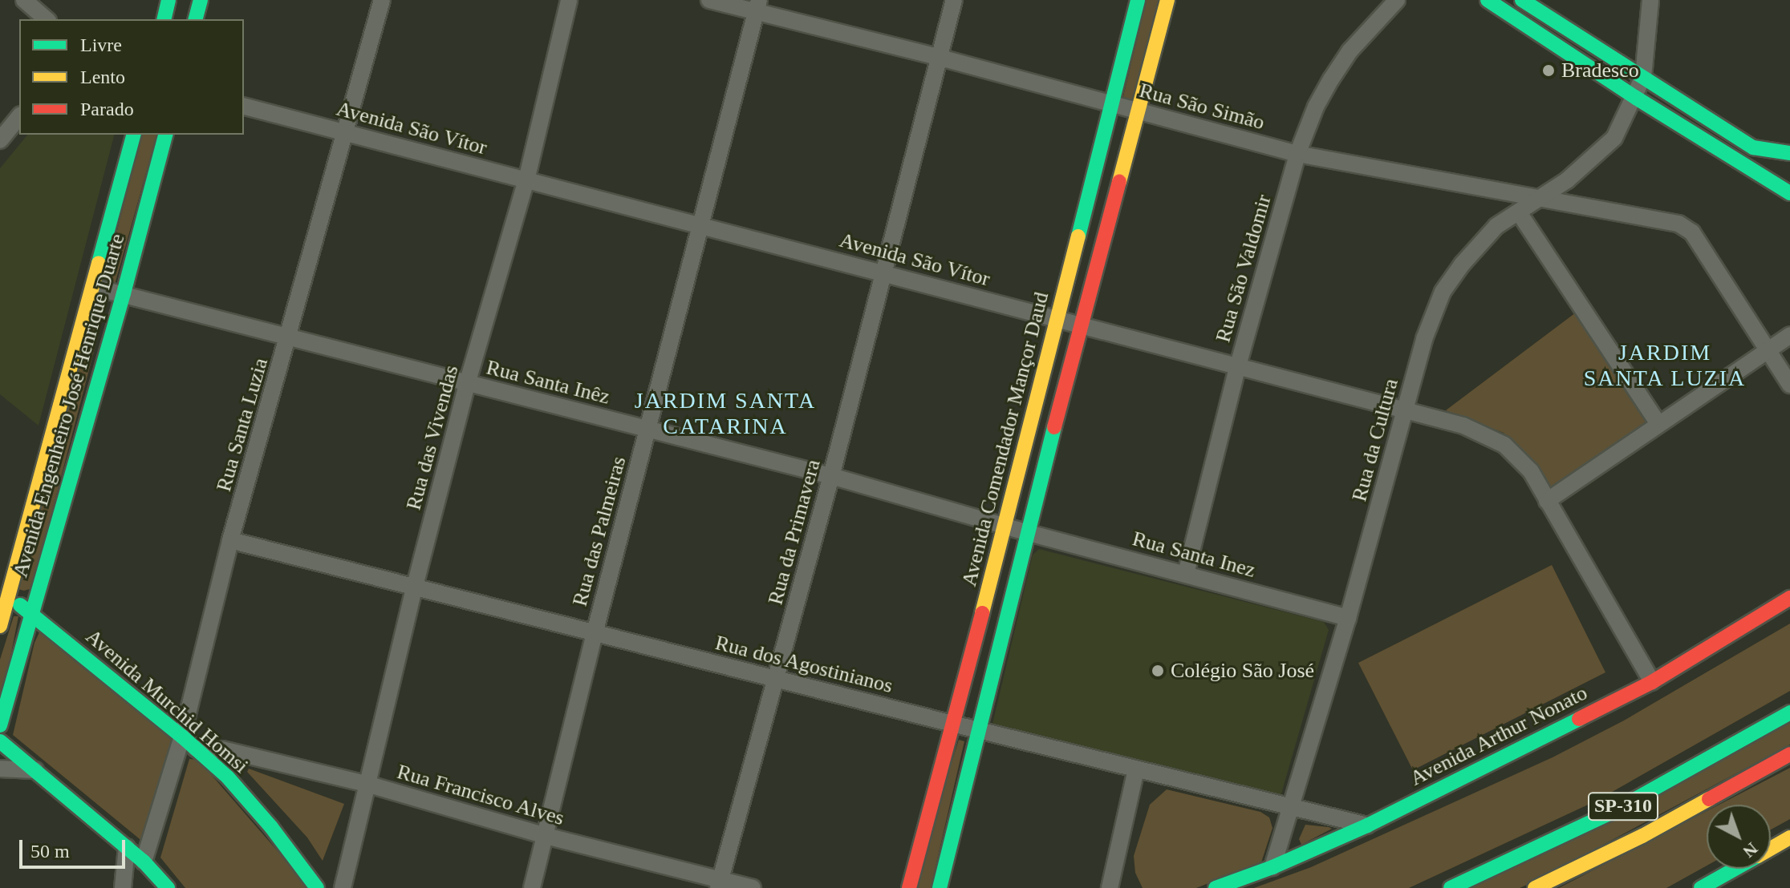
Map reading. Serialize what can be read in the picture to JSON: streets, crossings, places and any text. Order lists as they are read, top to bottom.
{
  "streets": {
    "main road": [
      "Avenida Engenheiro José Henrique Duarte",
      "Avenida Comendador Mançor Daud",
      "Avenida Murchid Homsi",
      "Avenida Arthur Nonato",
      "SP-310"
    ],
    "street": [
      "Rua São Simão",
      "Avenida São Vítor",
      "Rua São Valdomir",
      "Rua Santa Inêz",
      "Rua Santa Luzia",
      "Rua das Vivendas",
      "Rua da Cultura",
      "Rua das Palmeiras",
      "Rua da Primavera",
      "Rua Santa Inez",
      "Rua dos Agostinianos",
      "Rua Francisco Alves"
    ]
  },
  "crossings": [
    ["Rua São Simão", "Rua São Valdomir"],
    ["Rua São Simão", "Avenida Comendador Mançor Daud"],
    ["Rua São Simão", "Rua da Cultura"],
    ["Rua São Simão", "Rua das Palmeiras"],
    ["Rua São Simão", "Rua da Primavera"],
    ["Avenida São Vítor", "Rua São Valdomir"],
    ["Avenida São Vítor", "Rua Santa Luzia"],
    ["Avenida São Vítor", "Rua das Vivendas"],
    ["Avenida São Vítor", "Avenida Comendador Mançor Daud"],
    ["Avenida São Vítor", "Rua da Cultura"],
    ["Avenida São Vítor", "Rua das Palmeiras"],
    ["Avenida São Vítor", "Rua da Primavera"],
    ["Avenida São Vítor", "Avenida Arthur Nonato"],
    ["Rua São Valdomir", "Rua Santa Inez"],
    ["Rua Santa Inêz", "Avenida Engenheiro José Henrique Duarte"],
    ["Rua Santa Inêz", "Rua Santa Luzia"],
    ["Rua Santa Inêz", "Rua das Vivendas"],
    ["Rua Santa Inêz", "Avenida Comendador Mançor Daud"],
    ["Rua Santa Inêz", "Rua das Palmeiras"],
    ["Rua Santa Inêz", "Rua da Primavera"],
    ["Rua Santa Inêz", "Rua Santa Inez"],
    ["Avenida Engenheiro José Henrique Duarte", "Avenida Murchid Homsi"],
    ["Rua Santa Luzia", "Rua dos Agostinianos"],
    ["Rua Santa Luzia", "Avenida Murchid Homsi"],
    ["Rua das Vivendas", "Rua dos Agostinianos"],
    ["Rua das Vivendas", "Rua Francisco Alves"],
    ["Avenida Comendador Mançor Daud", "Rua dos Agostinianos"],
    ["Rua da Cultura", "Rua Santa Inez"],
    ["Rua da Cultura", "Rua dos Agostinianos"],
    ["Rua da Cultura", "Avenida Arthur Nonato"],
    ["Rua das Palmeiras", "Rua dos Agostinianos"],
    ["Rua das Palmeiras", "Rua Francisco Alves"],
    ["Rua da Primavera", "Rua dos Agostinianos"],
    ["Rua da Primavera", "Rua Francisco Alves"],
    ["Rua dos Agostinianos", "Avenida Arthur Nonato"],
    ["Avenida Murchid Homsi", "Rua Francisco Alves"]
  ],
  "districts": ["JARDIM SANTA LUZIA", "JARDIM SANTA CATARINA"],
  "places": ["Bradesco", "Colégio São José"],
  "legend": ["Livre", "Lento", "Parado"],
  "scale_bar": "50 m",
  "north": "bottom right"
}
